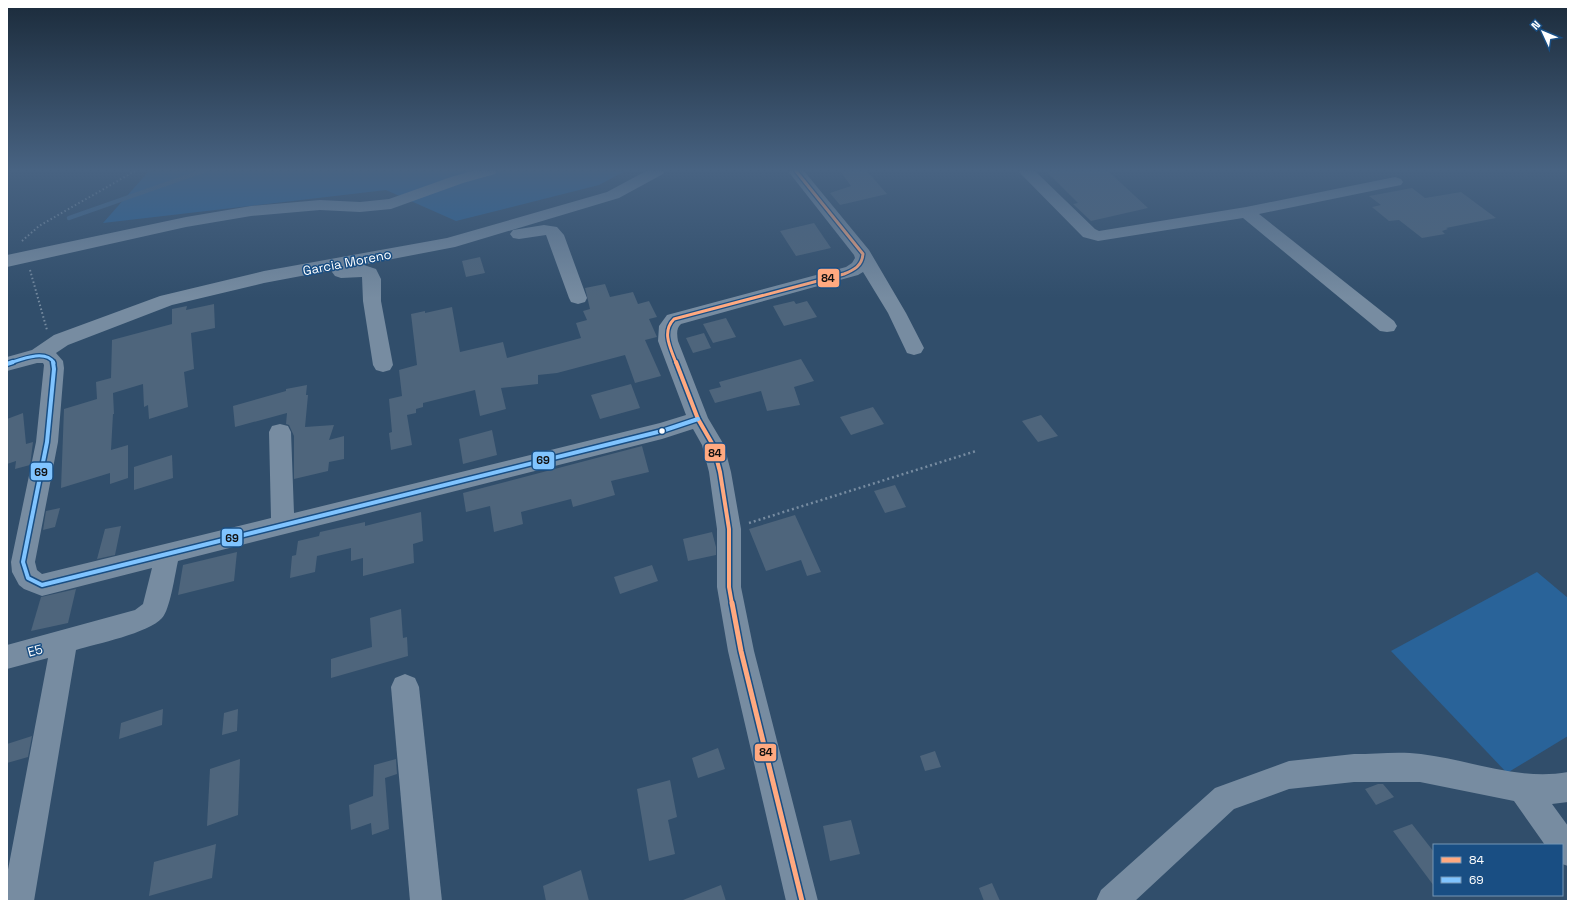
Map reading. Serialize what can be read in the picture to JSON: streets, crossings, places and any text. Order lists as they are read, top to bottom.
{
  "streets": {
    "street": ["Garcia Moreno", "E5"]
  },
  "lines": ["transit line 84", "transit line 69"],
  "legend": ["84", "69"],
  "north": "top left"
}
